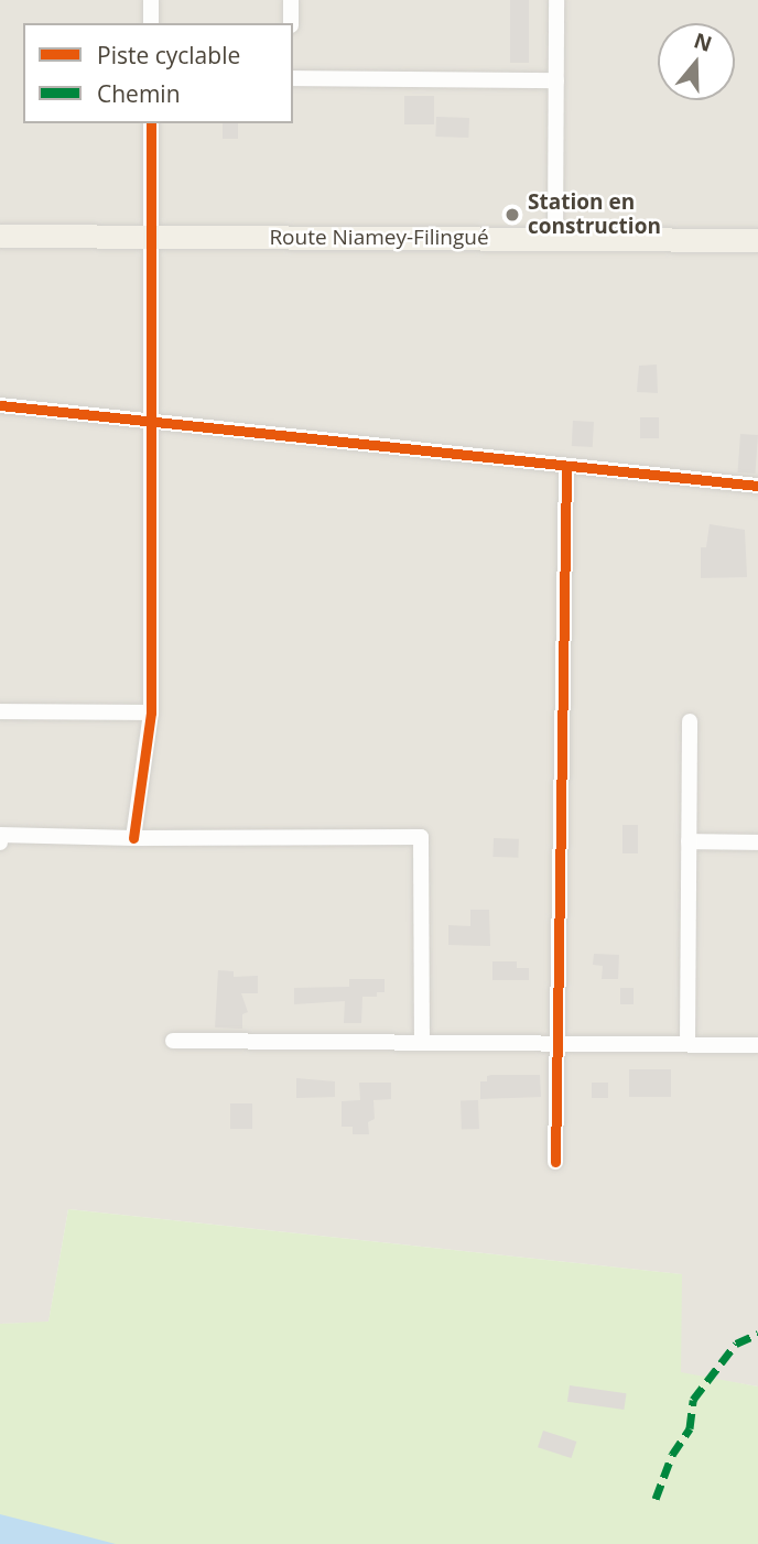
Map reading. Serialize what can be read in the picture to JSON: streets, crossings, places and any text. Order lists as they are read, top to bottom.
{
  "streets": {
    "main road": ["Route Niamey-Filingué"]
  },
  "places": ["Station en construction"],
  "legend": ["Piste cyclable", "Chemin"],
  "north": "top"
}
